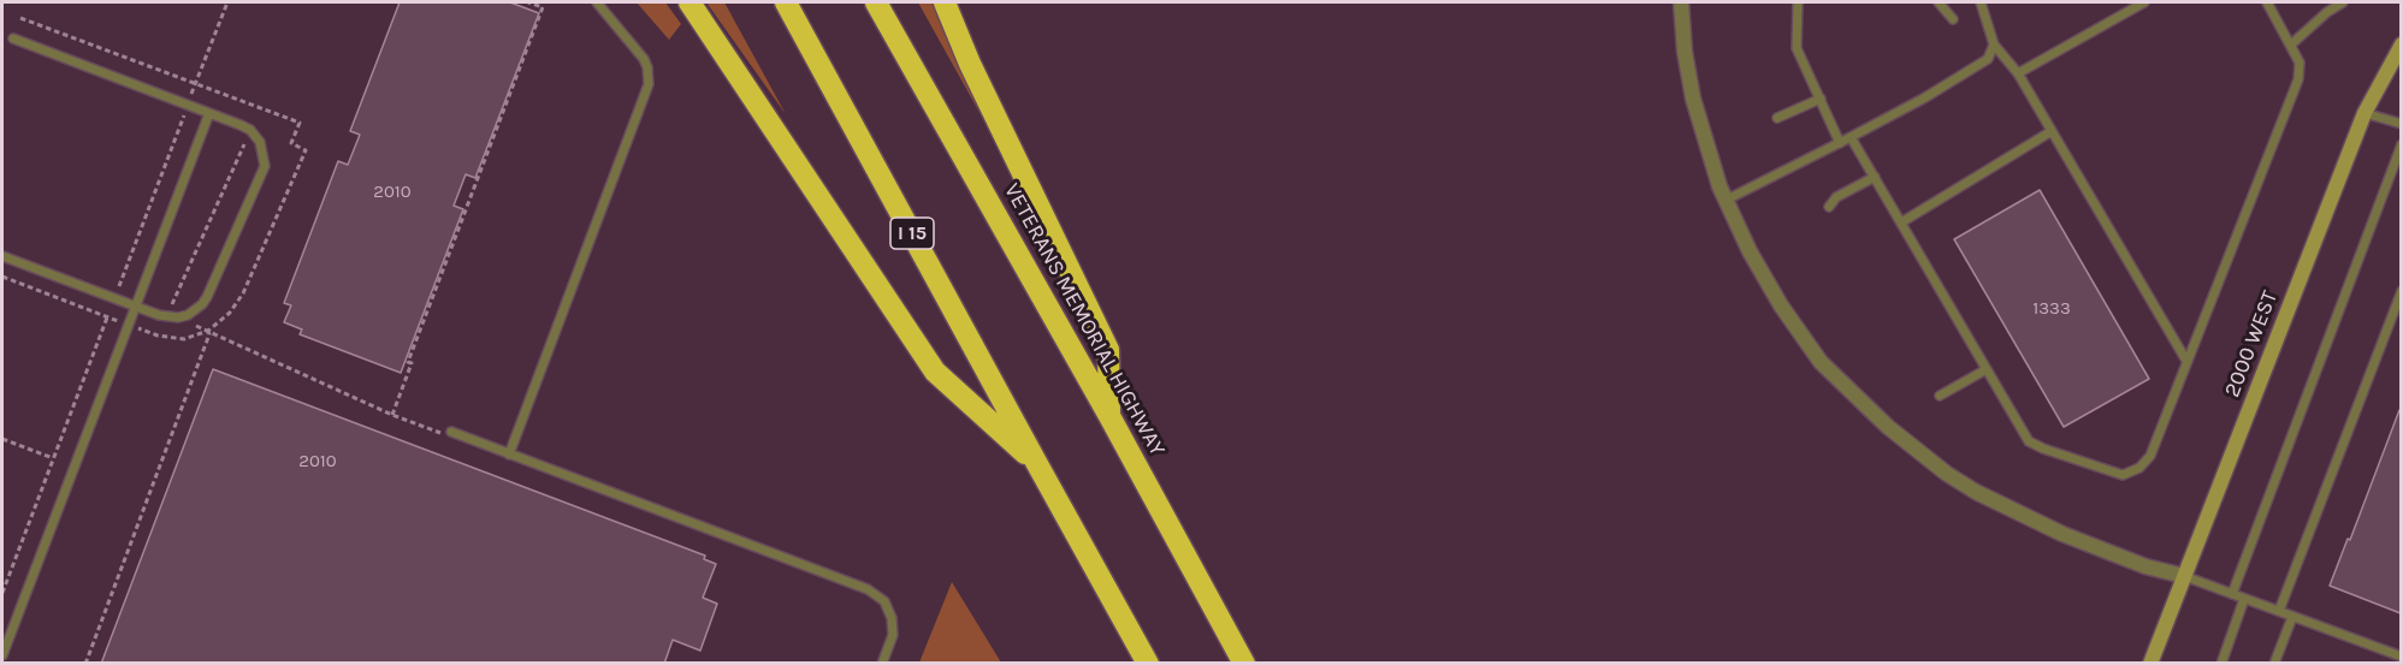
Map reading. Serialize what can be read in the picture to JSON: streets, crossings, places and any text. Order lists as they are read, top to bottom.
{
  "streets": {
    "highway": ["I 15", "VETERANS MEMORIAL HIGHWAY"],
    "street": ["2000 WEST"]
  },
  "house_numbers": ["2010", "1333", "2010"]
}
